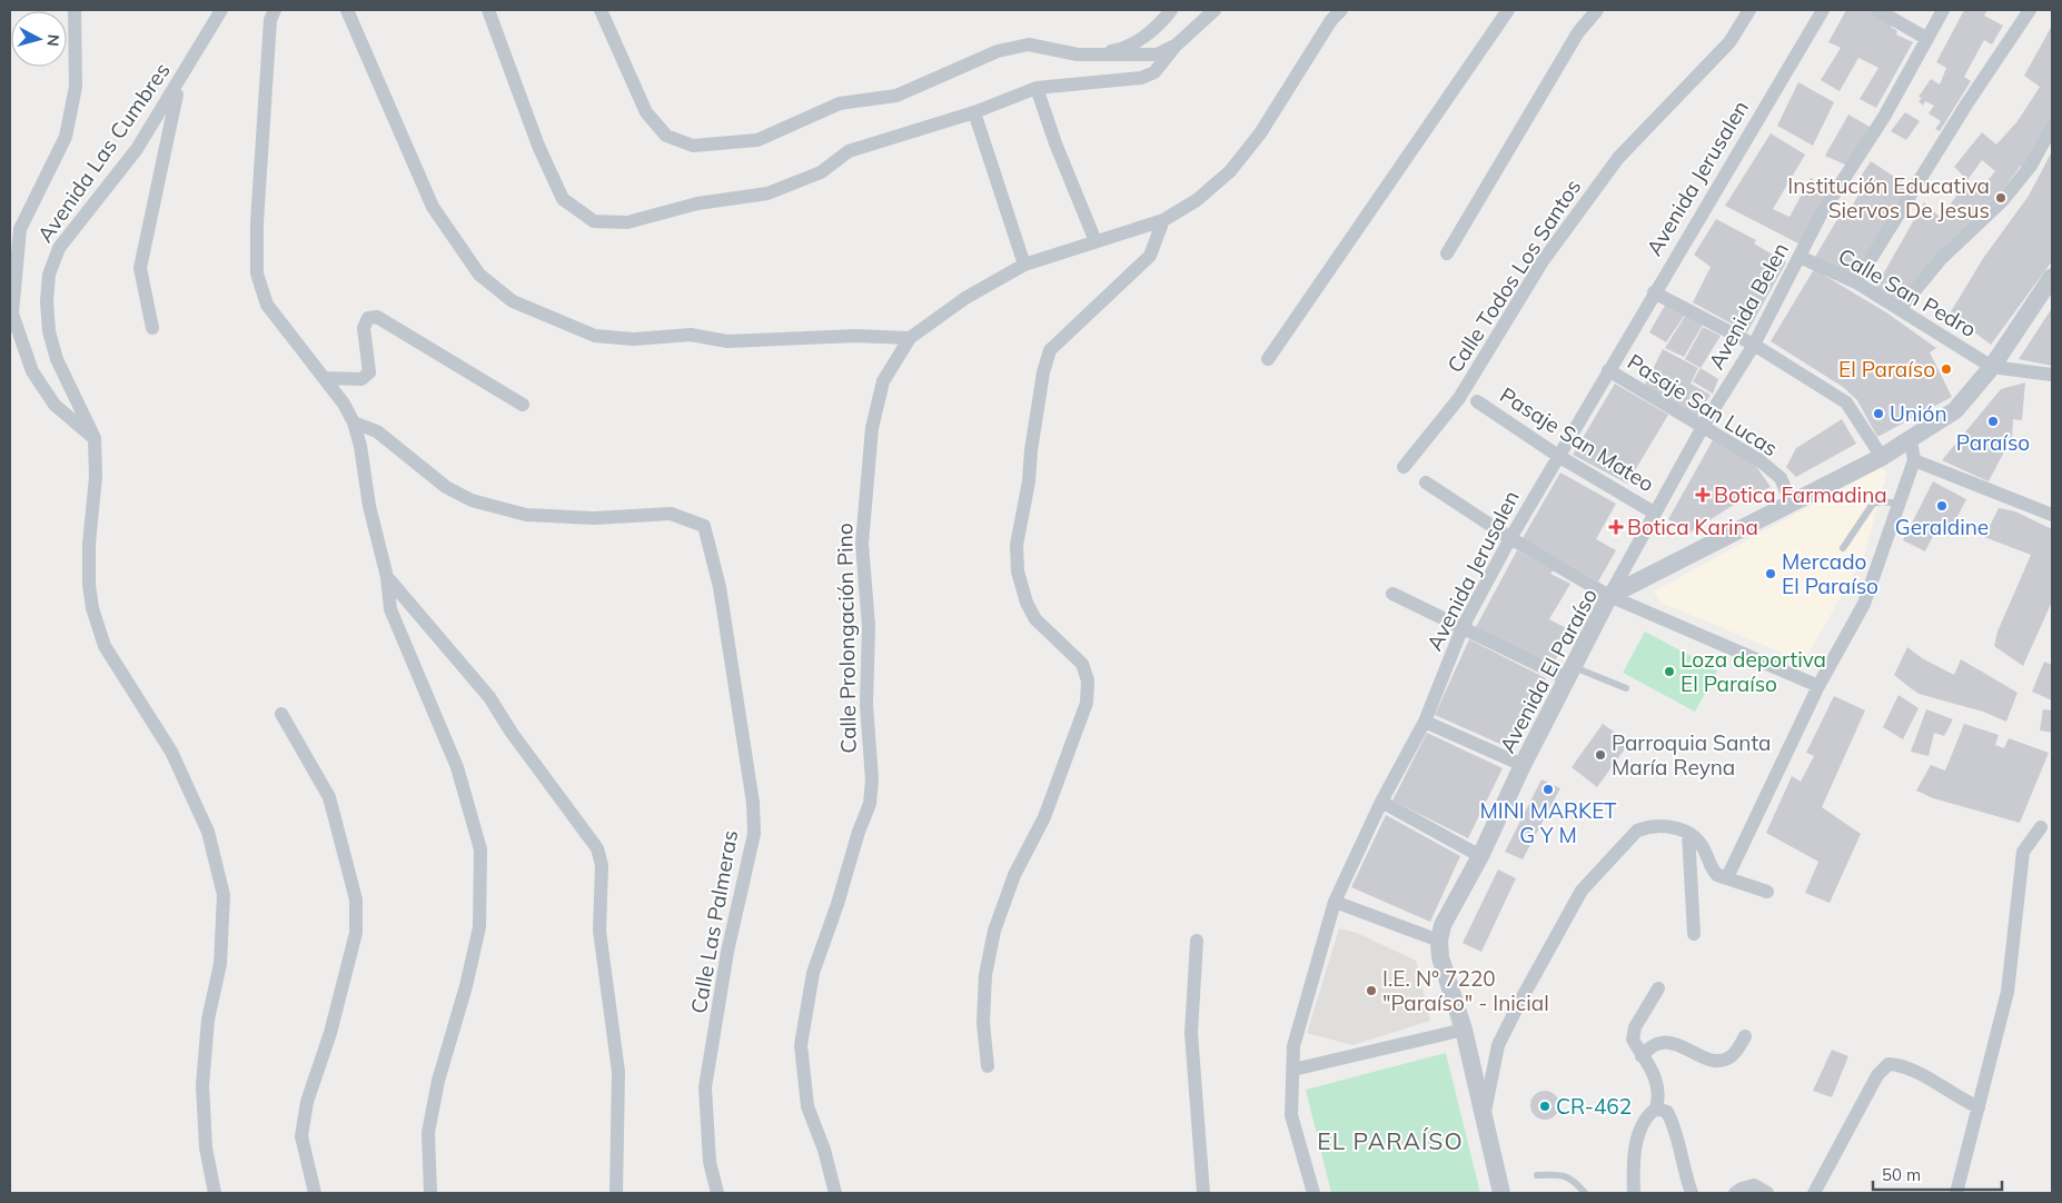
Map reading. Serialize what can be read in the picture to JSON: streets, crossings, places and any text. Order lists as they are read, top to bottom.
{
  "streets": {
    "street": [
      "Avenida Las Cumbres",
      "Avenida Jerusalen",
      "Calle Todos Los Santos",
      "Calle San Pedro",
      "Avenida Belen",
      "Pasaje San Lucas",
      "Pasaje San Mateo",
      "Calle Prolongación Pino",
      "Avenida El Paraíso",
      "Calle Las Palmeras"
    ]
  },
  "crossings": [
    ["Avenida Jerusalen", "Pasaje San Lucas"],
    ["Avenida Jerusalen", "Pasaje San Mateo"],
    ["Calle San Pedro", "Avenida Belen"],
    ["Calle San Pedro", "Avenida El Paraíso"],
    ["Avenida Belen", "Pasaje San Lucas"],
    ["Avenida Belen", "Pasaje San Mateo"],
    ["Avenida Belen", "Avenida El Paraíso"],
    ["Pasaje San Lucas", "Avenida El Paraíso"]
  ],
  "districts": ["EL PARAÍSO"],
  "places": {
    "other": [
      "Institución Educativa Siervos De Jesus",
      "El Paraíso",
      "Unión",
      "Paraíso",
      "Geraldine",
      "Mercado El Paraíso",
      "Loza deportiva El Paraíso",
      "Parroquia Santa María Reyna",
      "MINI MARKET G Y M",
      "I.E. N° 7220 \"Paraíso\" - Inicial",
      "CR-462"
    ],
    "health": ["Botica Farmadina", "Botica Karina"]
  },
  "scale_bar": "50 m",
  "north": "right"
}
